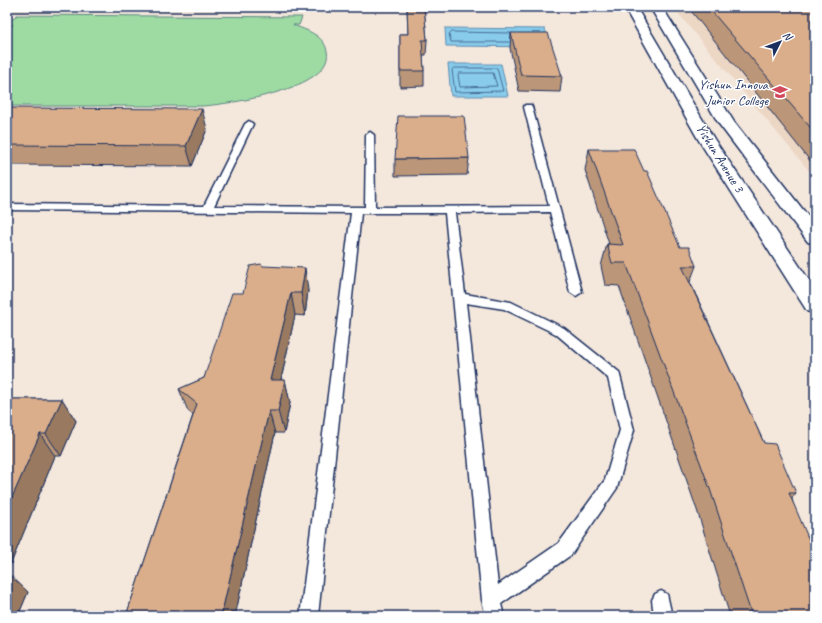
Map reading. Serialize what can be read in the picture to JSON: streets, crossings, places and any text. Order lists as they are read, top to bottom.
{
  "streets": {
    "main road": ["Yishun Avenue 3"]
  },
  "places": {
    "school or university": ["Yishun Innova Junior College"]
  },
  "north": "top right"
}
